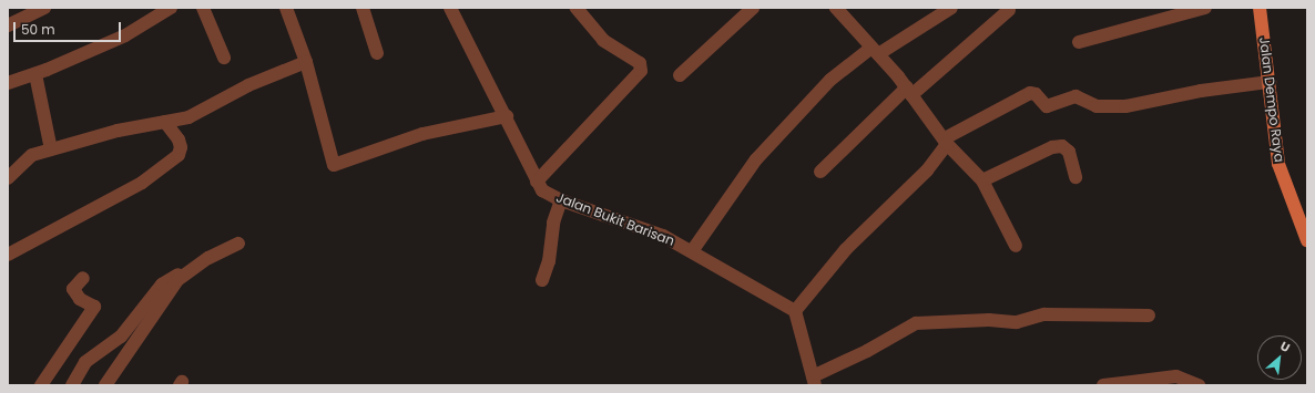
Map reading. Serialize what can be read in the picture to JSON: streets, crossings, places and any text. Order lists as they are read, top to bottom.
{
  "streets": {
    "main road": ["Jalan Dempo Raya"],
    "street": ["Jalan Bukit Barisan"]
  },
  "scale_bar": "50 m",
  "north": "top right"
}
